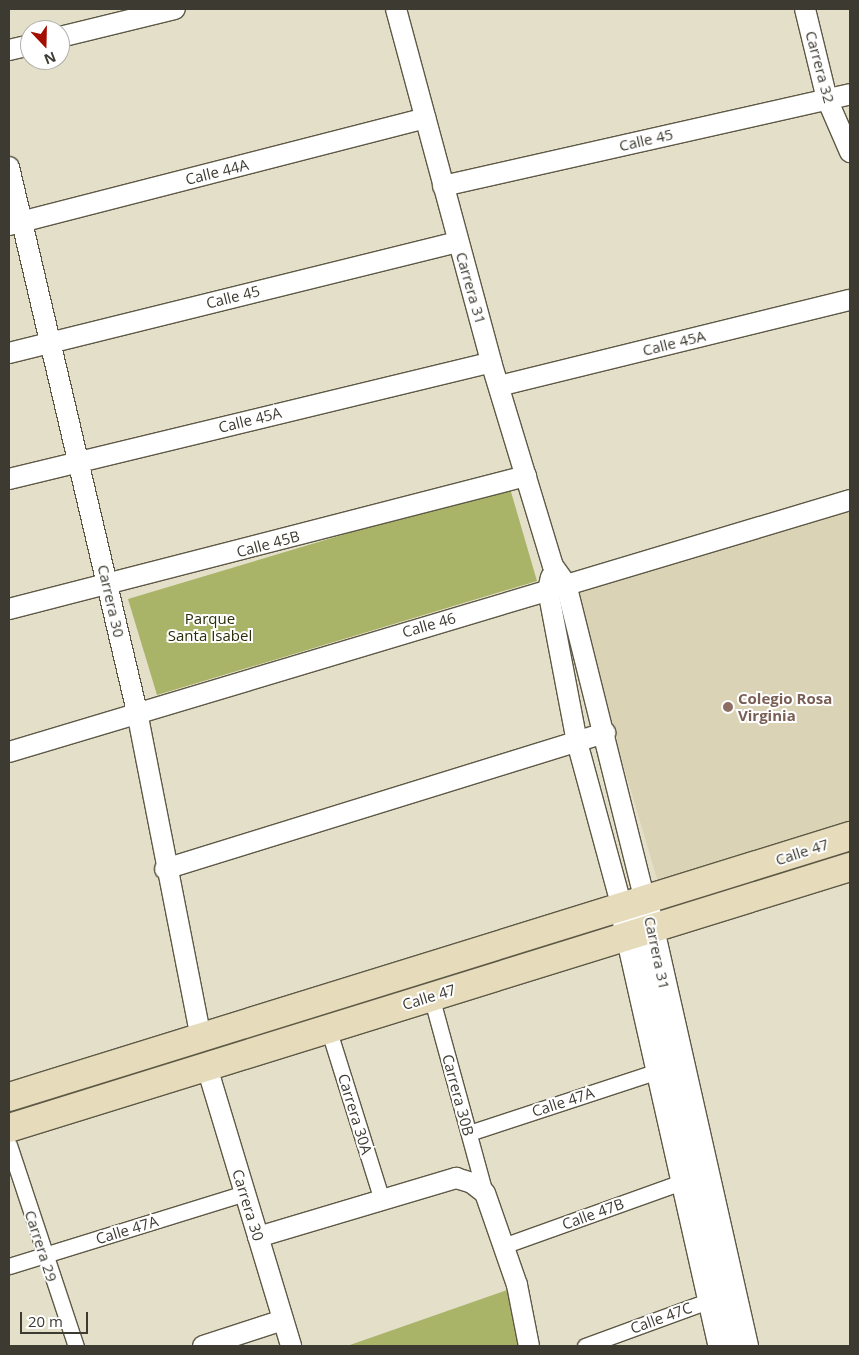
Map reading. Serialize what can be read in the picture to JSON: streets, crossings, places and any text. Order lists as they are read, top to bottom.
{
  "streets": {
    "main road": ["Calle 47"],
    "street": [
      "Carrera 32",
      "Calle 45",
      "Calle 44A",
      "Carrera 31",
      "Calle 45A",
      "Calle 45B",
      "Carrera 30",
      "Calle 46",
      "Carrera 30B",
      "Calle 47A",
      "Carrera 30A",
      "Calle 47B",
      "Carrera 29",
      "Calle 47C"
    ]
  },
  "crossings": [
    ["Carrera 32", "Calle 45"],
    ["Calle 45", "Carrera 31"],
    ["Calle 45", "Carrera 30"],
    ["Calle 44A", "Carrera 31"],
    ["Calle 44A", "Carrera 30"],
    ["Carrera 31", "Calle 45A"],
    ["Carrera 31", "Calle 45B"],
    ["Carrera 31", "Calle 46"],
    ["Carrera 31", "Calle 47"],
    ["Carrera 31", "Calle 47A"],
    ["Carrera 31", "Calle 47B"],
    ["Carrera 31", "Calle 47C"],
    ["Calle 45A", "Carrera 30"],
    ["Calle 45B", "Carrera 30"],
    ["Carrera 30", "Calle 46"],
    ["Carrera 30", "Calle 47"],
    ["Carrera 30", "Calle 47A"],
    ["Calle 47", "Carrera 30B"],
    ["Calle 47", "Carrera 30A"],
    ["Carrera 30B", "Calle 47A"],
    ["Carrera 30B", "Calle 47B"],
    ["Calle 47A", "Carrera 29"]
  ],
  "parks": ["Parque Santa Isabel"],
  "places": ["Colegio Rosa Virginia"],
  "scale_bar": "20 m",
  "north": "bottom"
}
